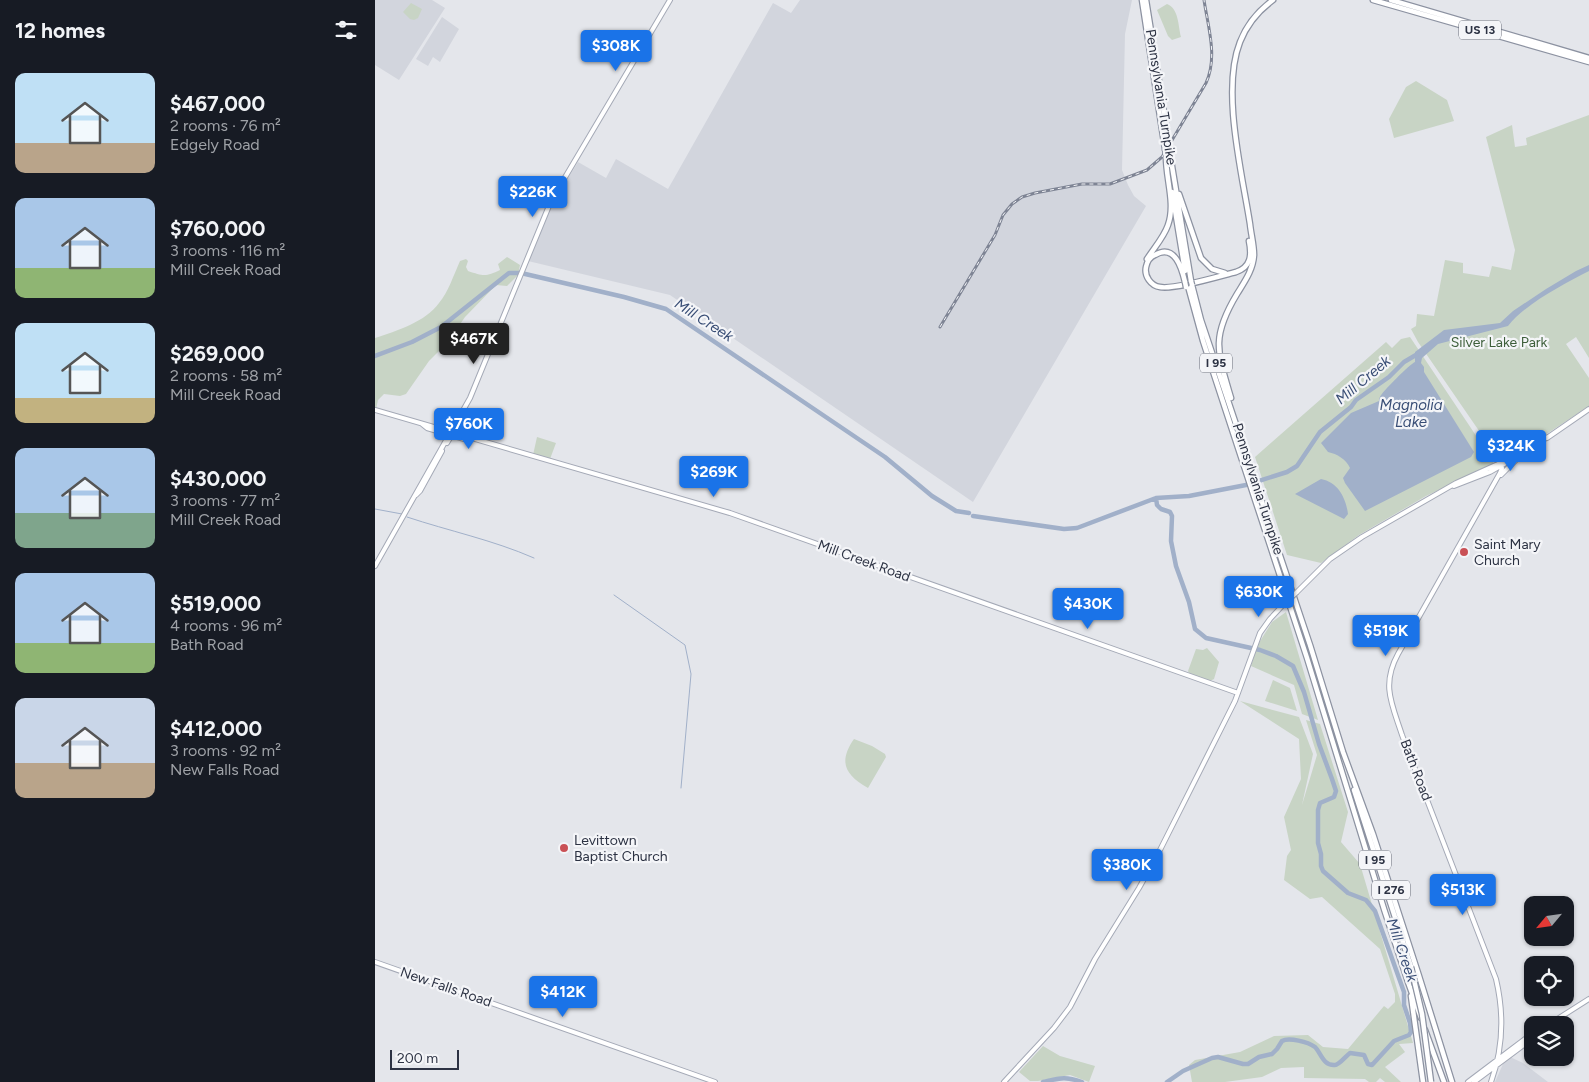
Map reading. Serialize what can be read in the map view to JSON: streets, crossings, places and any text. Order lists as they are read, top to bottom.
{
  "streets": {
    "highway": [
      "US 13",
      "Pennsylvania Turnpike",
      "I 95",
      "I 276"
    ],
    "main road": ["Mill Creek Road", "Bath Road", "New Falls Road"]
  },
  "crossings": [
    ["Pennsylvania Turnpike", "I 95"]
  ],
  "water": ["Mill Creek", "Magnolia Lake"],
  "parks": ["Silver Lake Park"],
  "places": ["Saint Mary Church", "Levittown Baptist Church"],
  "scale_bar": "200 m",
  "north": "bottom left",
  "page": {
    "heading": "12 homes",
    "price": [
      "$308K",
      "$226K",
      "$467K",
      "$760K",
      "$324K",
      "$269K",
      "$630K",
      "$430K",
      "$519K",
      "$380K",
      "$513K",
      "$412K"
    ],
    "list": [
      {
        "name": "$467,000",
        "note": "2 rooms · 76 m² · Edgely Road"
      },
      {
        "name": "$760,000",
        "note": "3 rooms · 116 m² · Mill Creek Road"
      },
      {
        "name": "$269,000",
        "note": "2 rooms · 58 m² · Mill Creek Road"
      },
      {
        "name": "$430,000",
        "note": "3 rooms · 77 m² · Mill Creek Road"
      },
      {
        "name": "$519,000",
        "note": "4 rooms · 96 m² · Bath Road"
      },
      {
        "name": "$412,000",
        "note": "3 rooms · 92 m² · New Falls Road"
      }
    ],
    "scale": "200 m"
  }
}
